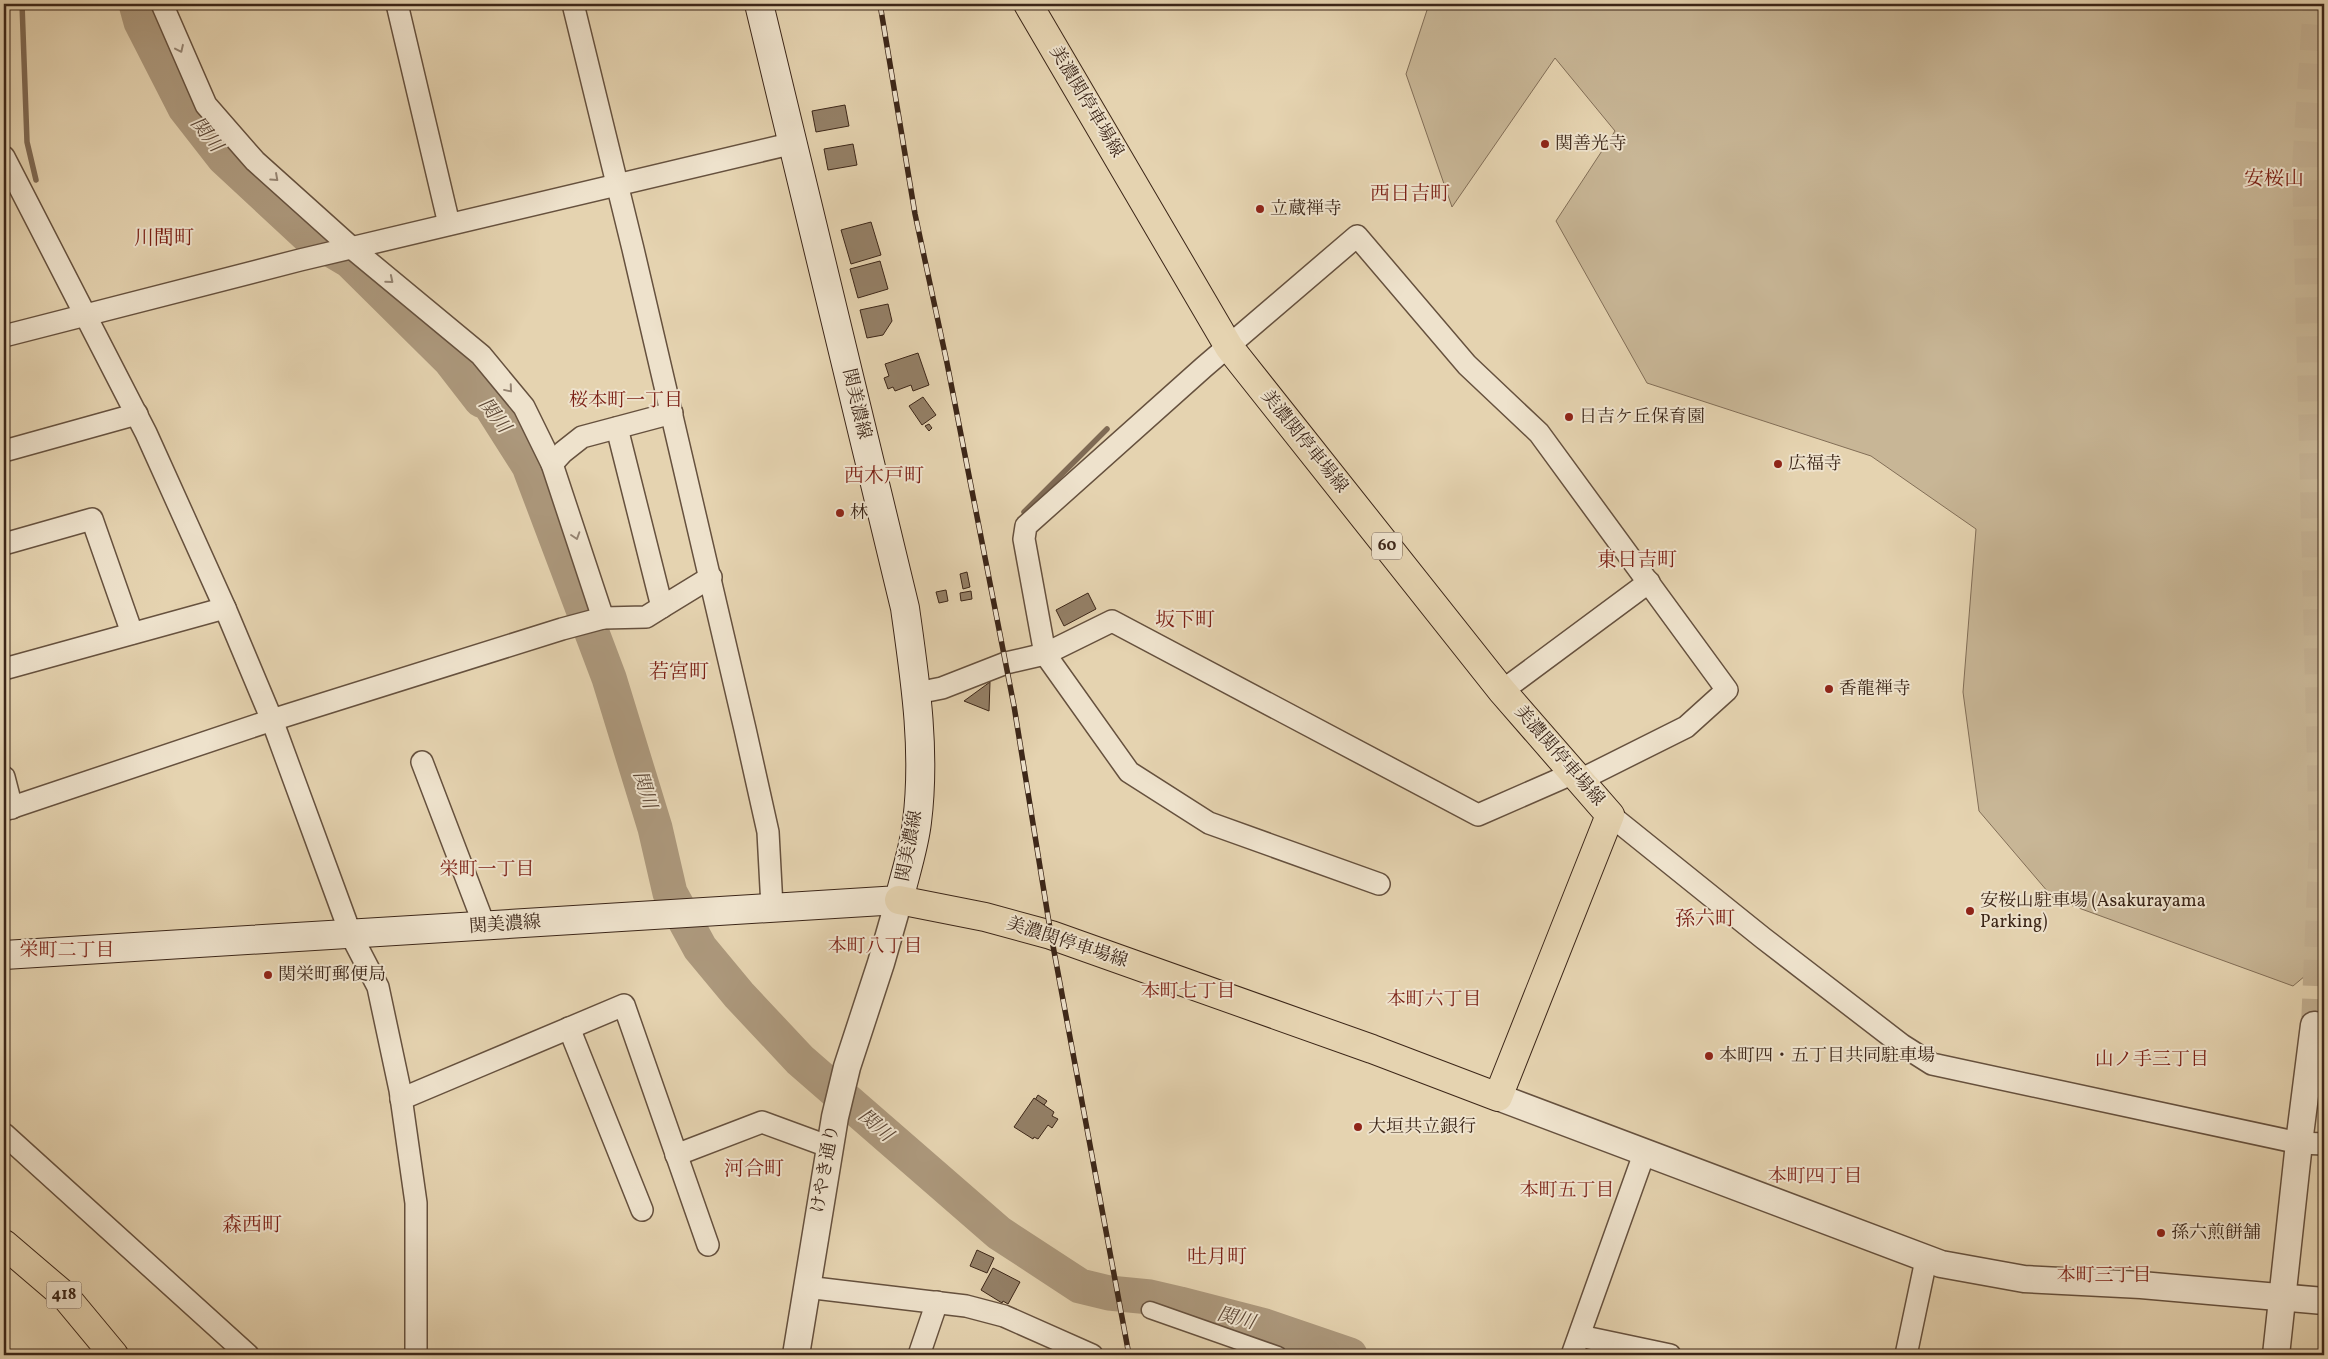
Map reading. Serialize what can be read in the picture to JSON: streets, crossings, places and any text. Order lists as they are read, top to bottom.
{
  "streets": {
    "main road": [
      "美濃関停車場線",
      "関美濃線",
      "60",
      "418"
    ],
    "street": ["けやき通り"]
  },
  "crossings": [
    ["美濃関停車場線", "関美濃線"],
    ["美濃関停車場線", "けやき通り"],
    ["関美濃線", "けやき通り"]
  ],
  "districts": [
    "安桜山",
    "西日吉町",
    "川間町",
    "桜本町一丁目",
    "西木戸町",
    "東日吉町",
    "坂下町",
    "若宮町",
    "栄町一丁目",
    "孫六町",
    "本町八丁目",
    "栄町二丁目",
    "本町七丁目",
    "本町六丁目",
    "山ノ手三丁目",
    "河合町",
    "本町四丁目",
    "本町五丁目",
    "森西町",
    "吐月町",
    "本町三丁目"
  ],
  "water": ["関川"],
  "places": [
    "関善光寺",
    "立蔵禅寺",
    "日吉ケ丘保育園",
    "広福寺",
    "林",
    "香龍禅寺",
    "安桜山駐車場 (Asakurayama Parking)",
    "関栄町郵便局",
    "本町四・五丁目共同駐車場",
    "大垣共立銀行",
    "孫六煎餅舗"
  ]
}
